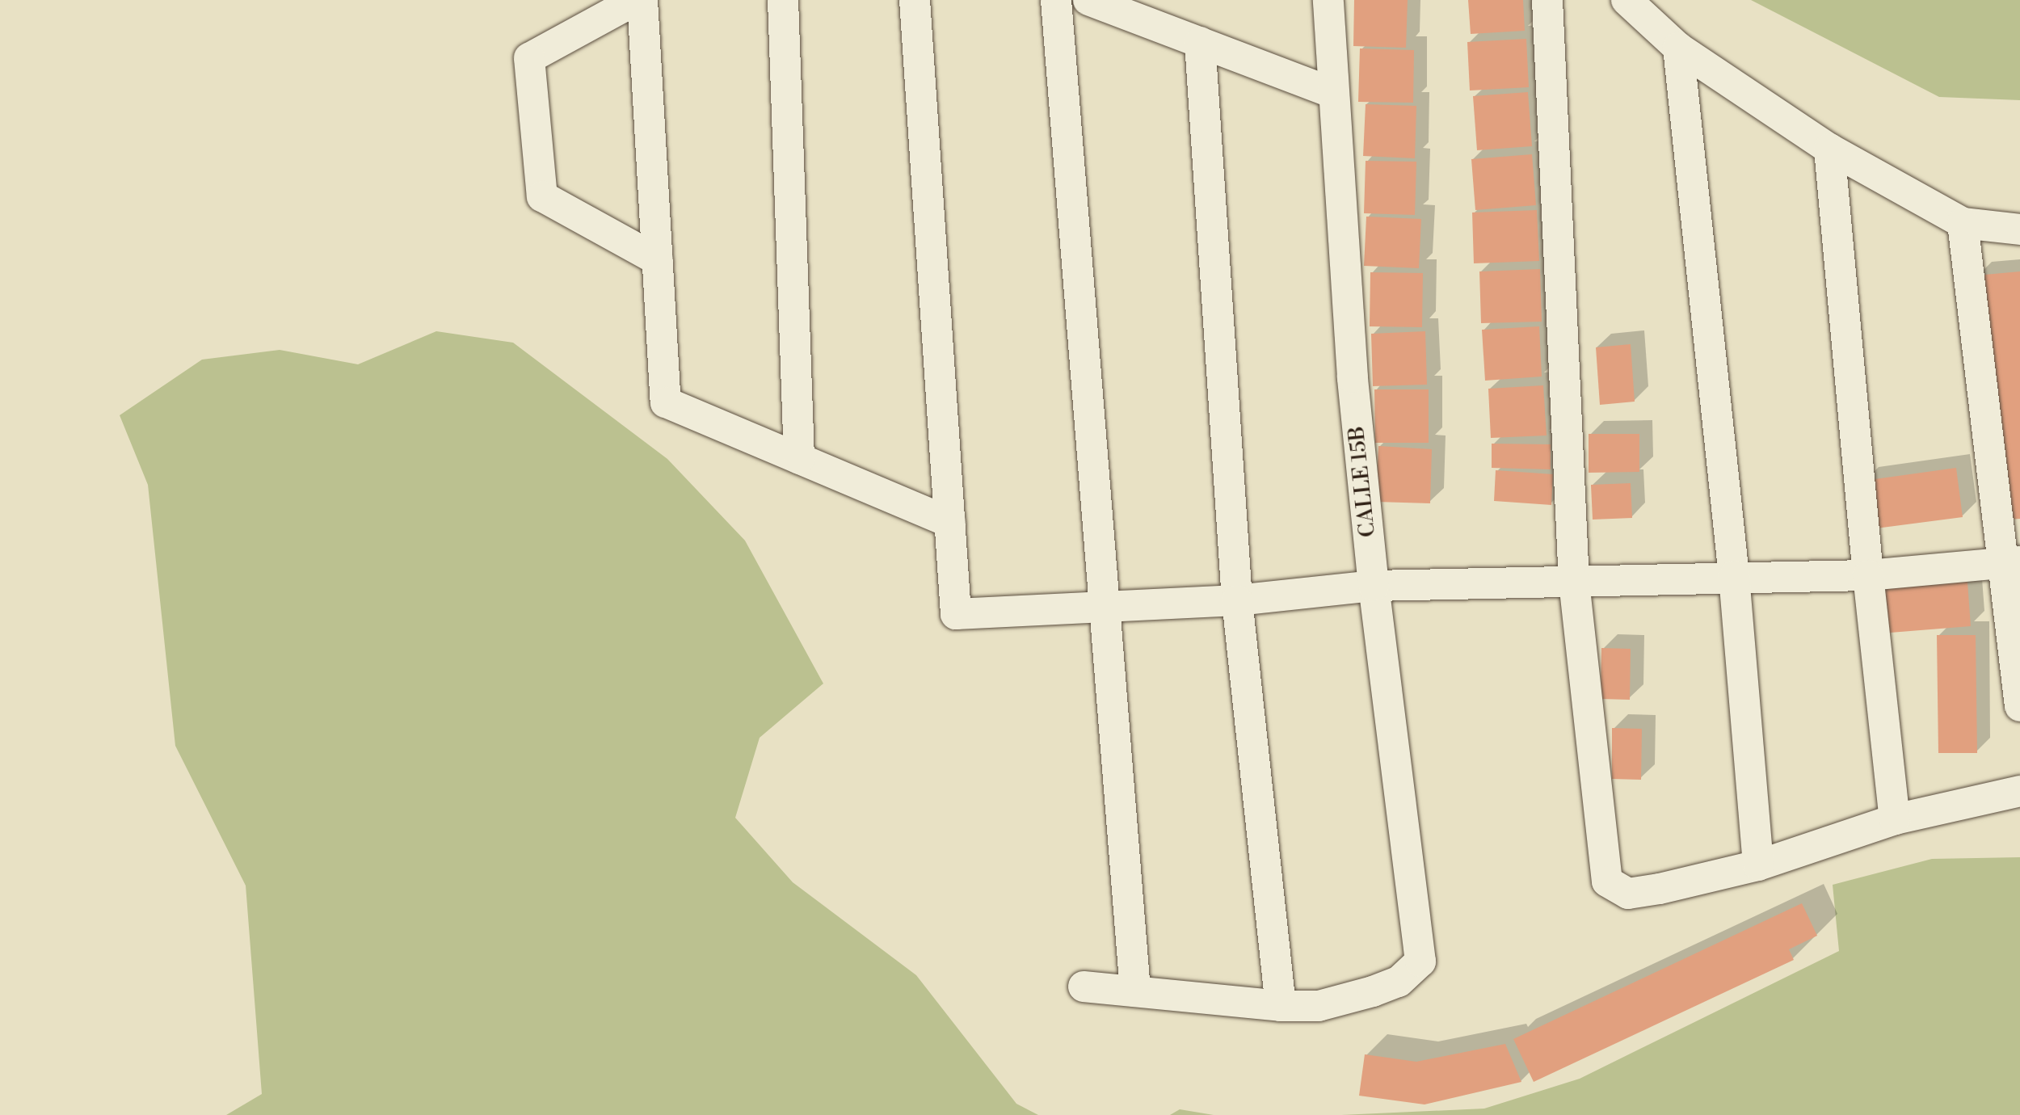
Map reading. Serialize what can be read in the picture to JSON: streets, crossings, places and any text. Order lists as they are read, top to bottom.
{
  "streets": {
    "street": ["CALLE 15B"]
  }
}
